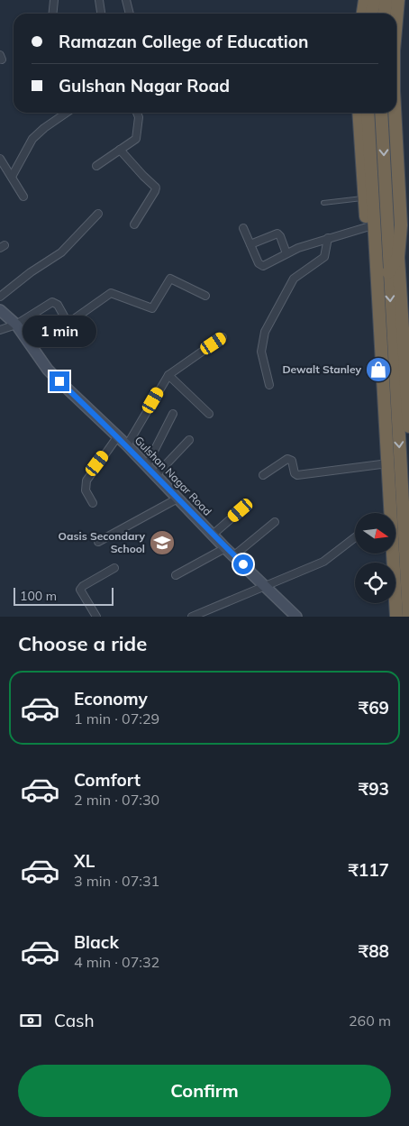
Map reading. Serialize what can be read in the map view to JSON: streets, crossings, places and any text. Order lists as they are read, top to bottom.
{
  "streets": {
    "street": ["Gulshan Nagar Road"]
  },
  "places": {
    "shop": ["Dewalt Stanley"],
    "school or university": ["Oasis Secondary School"]
  },
  "scale_bar": "100 m",
  "north": "right",
  "page": {
    "banner": ["Ramazan College of Education", "Gulshan Nagar Road"],
    "bubble": "1 min",
    "scale": "100 m",
    "heading": "Choose a ride",
    "list": [
      {
        "name": "Economy",
        "note": "1 min · 07:29",
        "value": "₹69"
      },
      {
        "name": "Comfort",
        "note": "2 min · 07:30",
        "value": "₹93"
      },
      {
        "name": "XL",
        "note": "3 min · 07:31",
        "value": "₹117"
      },
      {
        "name": "Black",
        "note": "4 min · 07:32",
        "value": "₹88"
      }
    ],
    "pay": ["Cash", "260 m"],
    "buttons": "Confirm"
  }
}
